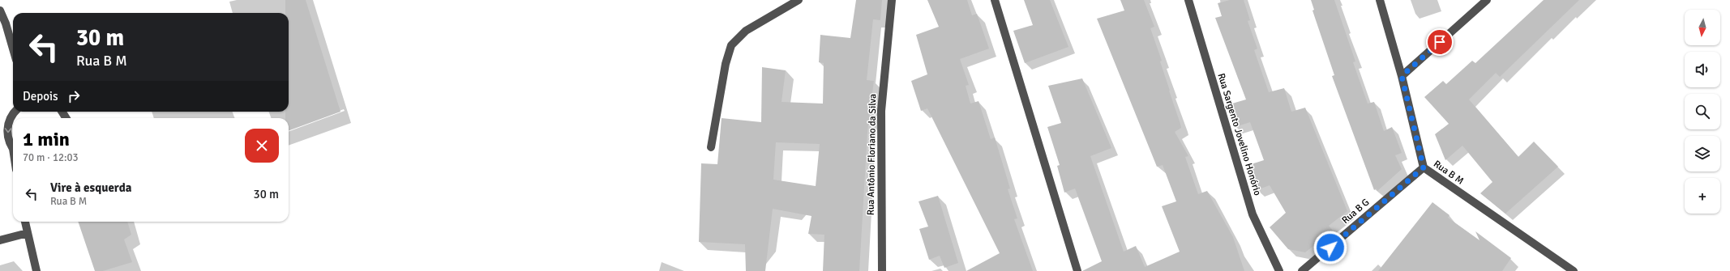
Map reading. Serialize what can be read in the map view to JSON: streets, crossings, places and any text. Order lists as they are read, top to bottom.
{
  "streets": {
    "street": [
      "Rua Sargento Jovelino Honório",
      "Rua Antônio Floriano da Silva",
      "Rua B M",
      "Rua B G"
    ]
  },
  "crossings": [
    ["Rua B M", "Rua B G"]
  ],
  "north": "bottom",
  "page": {
    "map_buttons": "+",
    "turn": ["30 m", "Rua B M"],
    "then": "Depois",
    "heading": ["1 min", "70 m · 12:03"],
    "list": [
      {
        "name": "Vire à esquerda",
        "note": "Rua B M",
        "value": "30 m"
      }
    ]
  }
}
